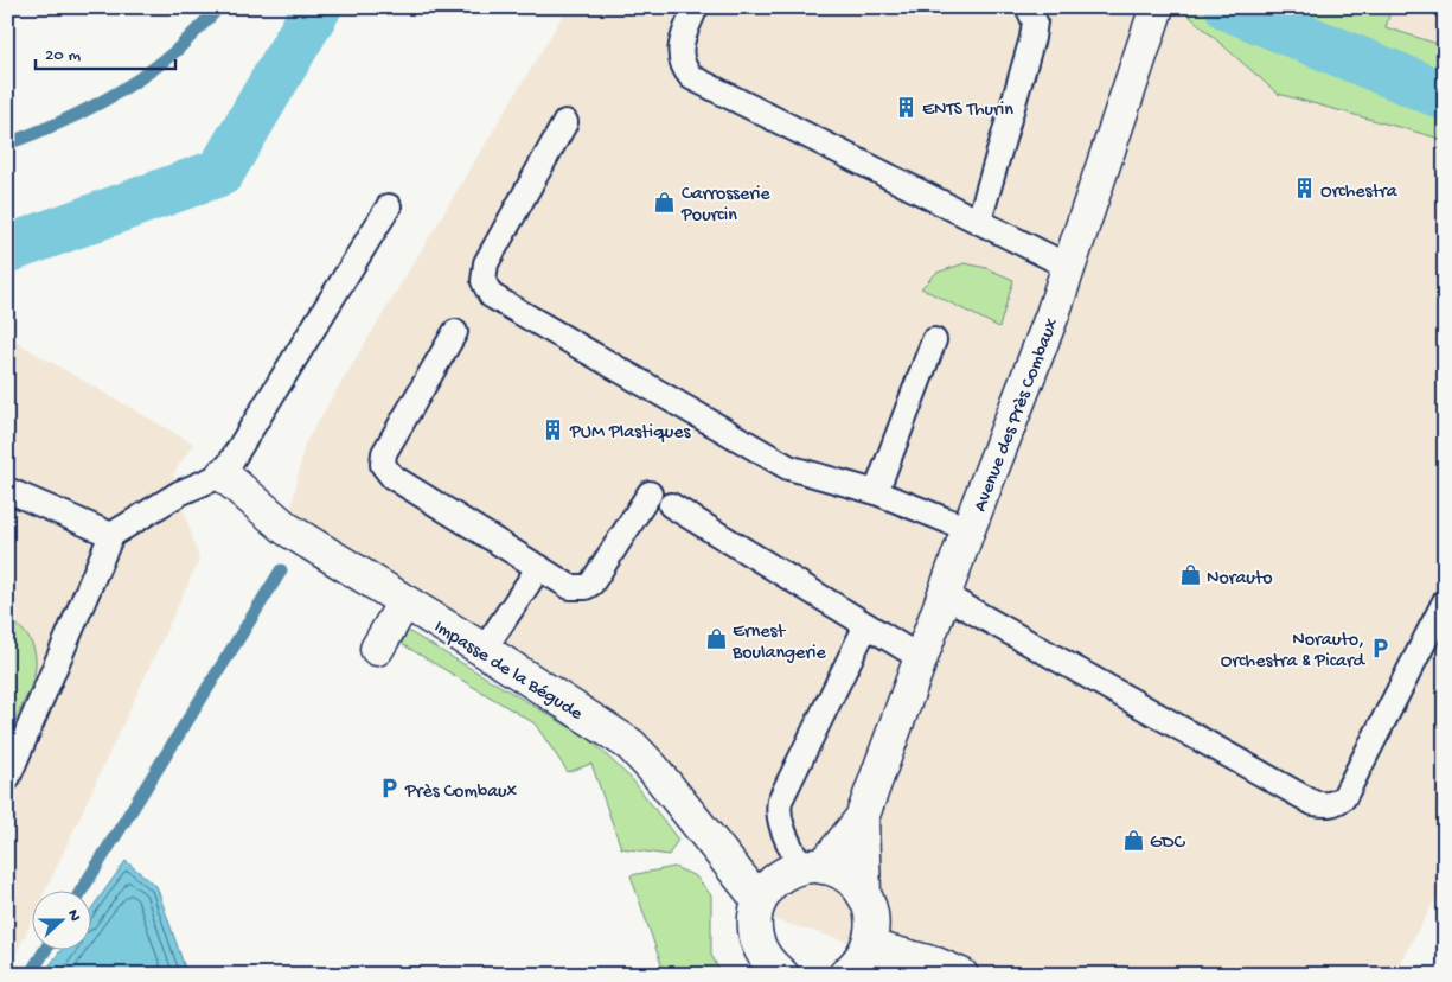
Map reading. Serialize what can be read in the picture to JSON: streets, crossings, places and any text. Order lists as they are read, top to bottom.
{
  "streets": {
    "street": ["Avenue des Près Combaux", "Impasse de la Bégude"]
  },
  "places": {
    "building": ["ENTS Thurin", "Orchestra", "PUM Plastiques"],
    "shop": [
      "Carrosserie Pourcin",
      "Norauto",
      "Ernest Boulangerie",
      "GDC"
    ],
    "parking": ["Norauto, Orchestra & Picard", "Près Combaux"]
  },
  "scale_bar": "20 m",
  "north": "right"
}
